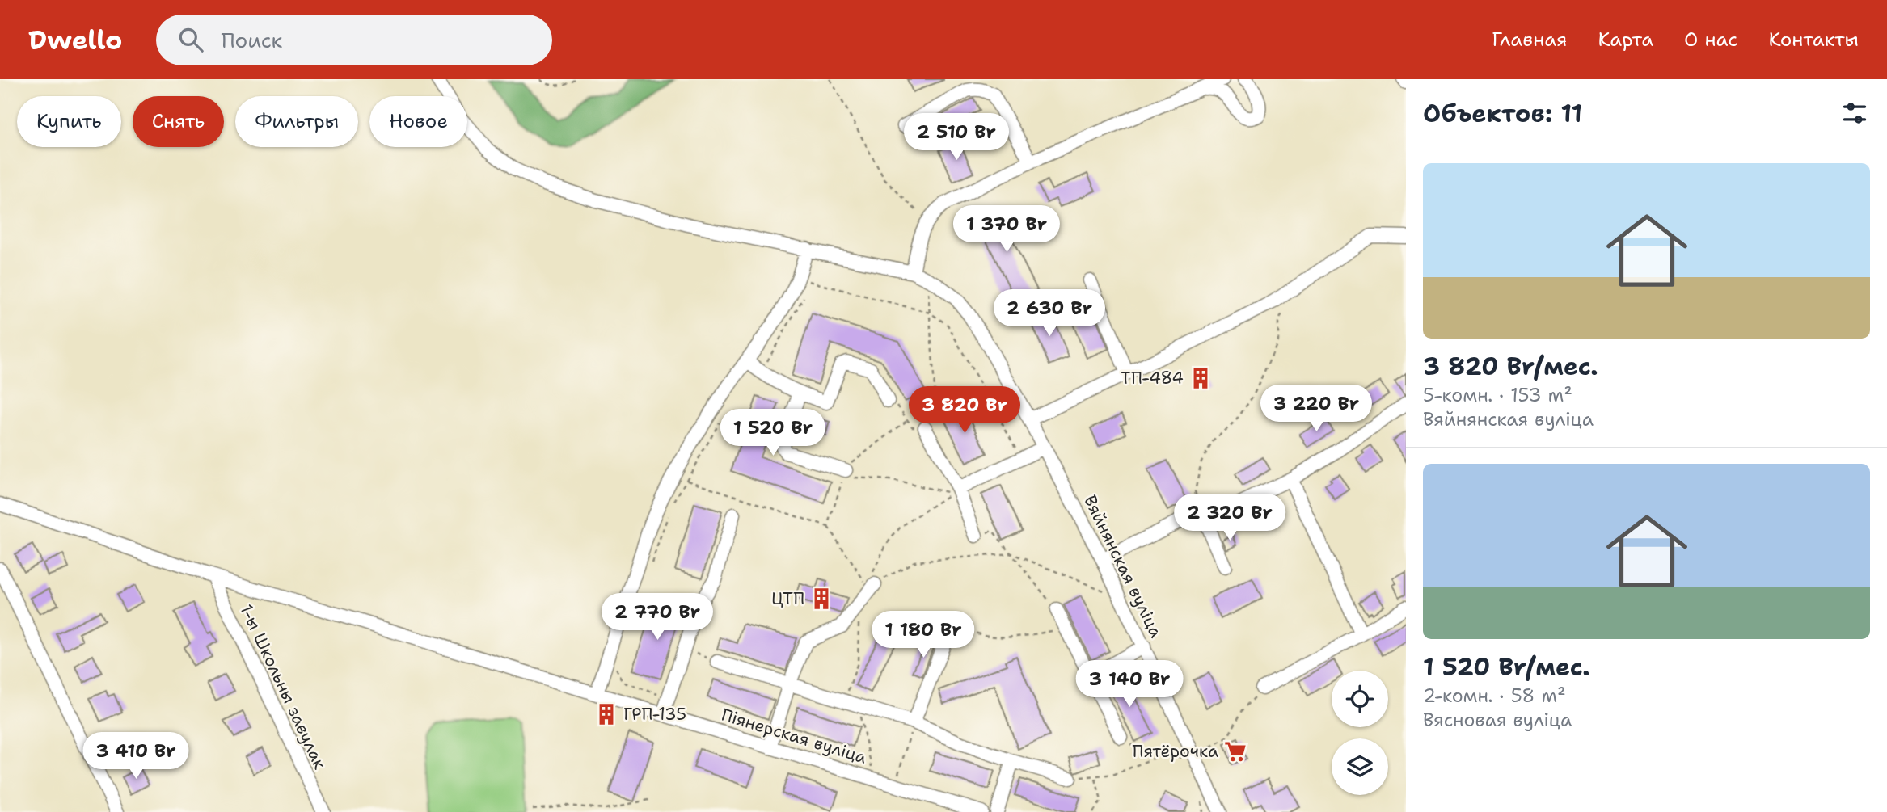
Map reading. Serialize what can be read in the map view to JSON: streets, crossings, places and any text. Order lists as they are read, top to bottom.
{
  "streets": {
    "street": ["Вяйнянская вуліца", "1-ы Школьны завулак", "Піянерская вуліца"]
  },
  "crossings": [
    ["1-ы Школьны завулак", "Піянерская вуліца"]
  ],
  "places": {
    "building": ["ТП-484", "ЦТП", "ГРП-135"],
    "supermarket": ["Пятёрочка"]
  },
  "page": {
    "header": "Dwello",
    "search": "Поиск",
    "nav": [
      "Главная",
      "Карта",
      "О нас",
      "Контакты"
    ],
    "heading": "Объектов: 11",
    "chip": [
      "Купить",
      "Снять",
      "Фильтры",
      "Новое"
    ],
    "price": [
      "2 510 Br",
      "1 370 Br",
      "2 630 Br",
      "3 220 Br",
      "3 820 Br",
      "1 520 Br",
      "2 320 Br",
      "2 770 Br",
      "1 180 Br",
      "3 140 Br",
      "3 410 Br"
    ],
    "list": [
      {
        "name": "3 820 Br/мес.",
        "note": "5-комн. · 153 m² · Вяйнянская вуліца"
      },
      {
        "name": "1 520 Br/мес.",
        "note": "2-комн. · 58 m² · Вясновая вуліца"
      }
    ]
  }
}
